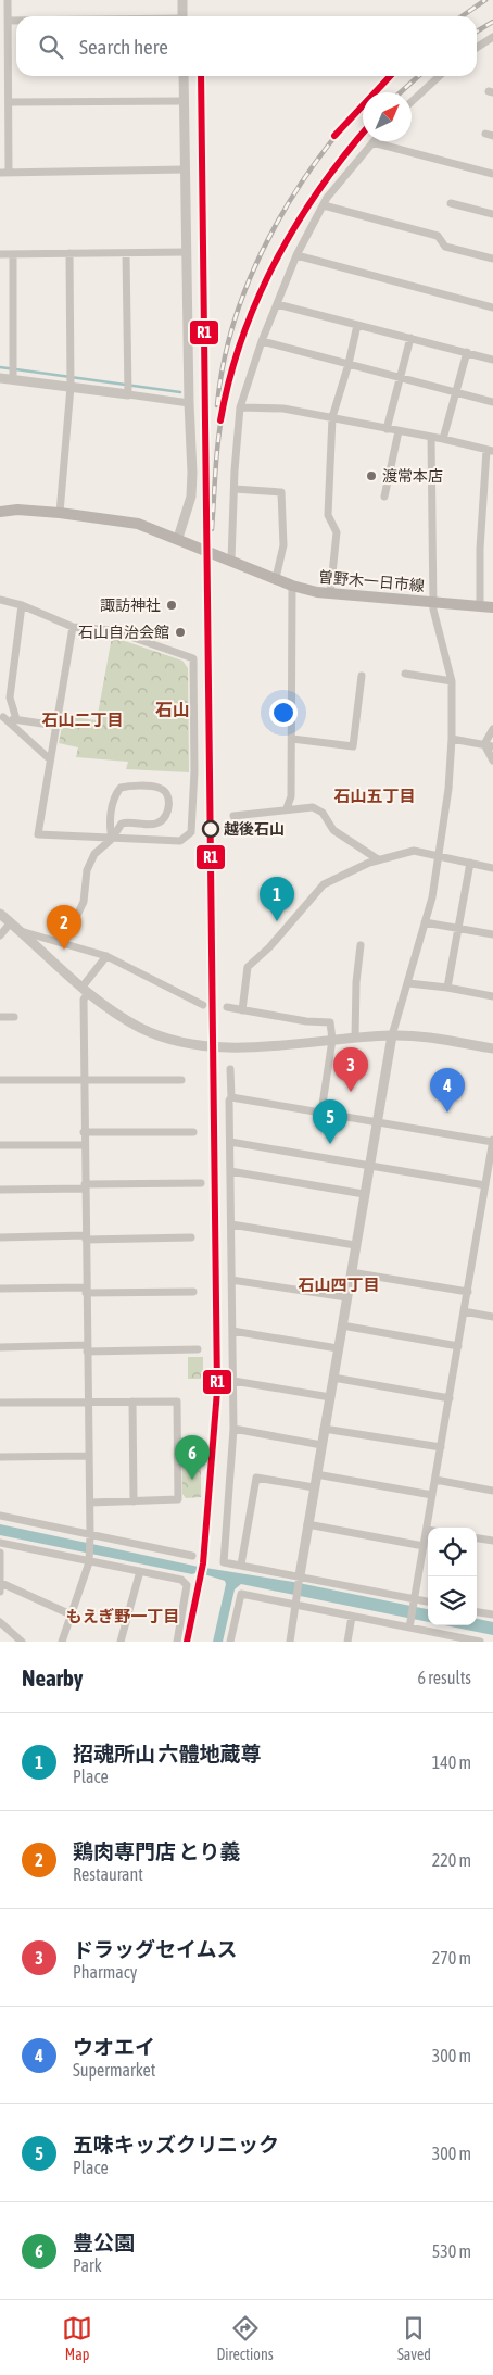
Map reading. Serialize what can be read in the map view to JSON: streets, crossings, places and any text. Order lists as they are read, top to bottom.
{
  "streets": {
    "main road": ["曽野木一日市線"]
  },
  "districts": [
    "石山",
    "石山二丁目",
    "石山五丁目",
    "石山四丁目",
    "もえぎ野一丁目"
  ],
  "places": [
    "渡常本店",
    "諏訪神社",
    "石山自治会館",
    "越後石山"
  ],
  "lines": ["transit line R1"],
  "north": "top right",
  "page": {
    "search": "Search here",
    "pins": [
      "1",
      "2",
      "3",
      "4",
      "5",
      "6"
    ],
    "heading": ["Nearby", "6 results"],
    "list": [
      {
        "mark": "1",
        "name": "招魂所山 六體地蔵尊",
        "note": "Place",
        "value": "140 m"
      },
      {
        "mark": "2",
        "name": "鶏肉専門店 とり義",
        "note": "Restaurant",
        "value": "220 m"
      },
      {
        "mark": "3",
        "name": "ドラッグセイムス",
        "note": "Pharmacy",
        "value": "270 m"
      },
      {
        "mark": "4",
        "name": "ウオエイ",
        "note": "Supermarket",
        "value": "300 m"
      },
      {
        "mark": "5",
        "name": "五味キッズクリニック",
        "note": "Place",
        "value": "300 m"
      },
      {
        "mark": "6",
        "name": "豊公園",
        "note": "Park",
        "value": "530 m"
      }
    ],
    "nav": ["Map", "Directions", "Saved"]
  }
}
